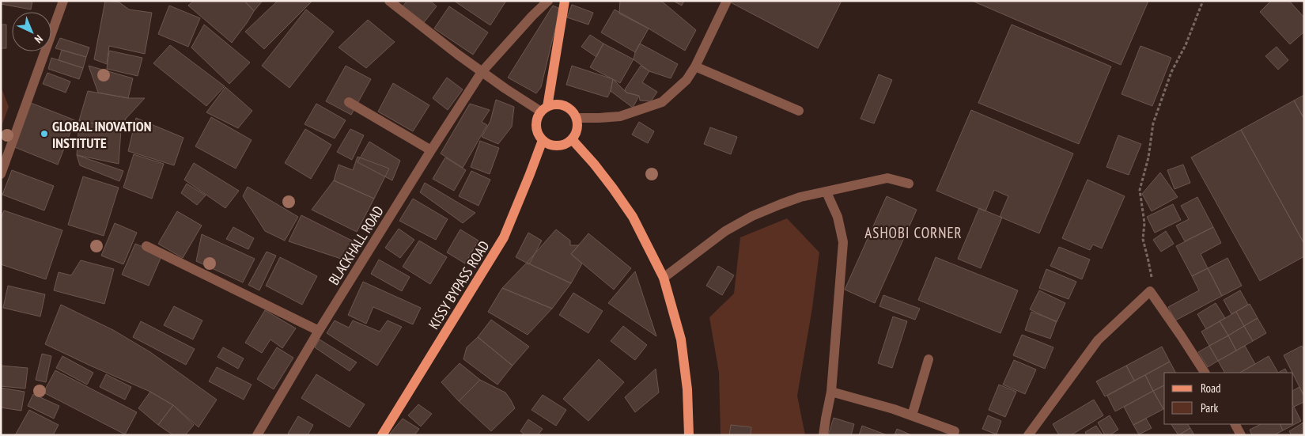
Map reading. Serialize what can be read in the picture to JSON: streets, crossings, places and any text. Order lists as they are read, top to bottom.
{
  "streets": {
    "main road": ["KISSY BYPASS ROAD"],
    "street": ["BLACKHALL ROAD"]
  },
  "districts": ["ASHOBI CORNER"],
  "places": ["GLOBAL INOVATION INSTITUTE"],
  "legend": ["Road", "Park"],
  "north": "bottom right"
}
